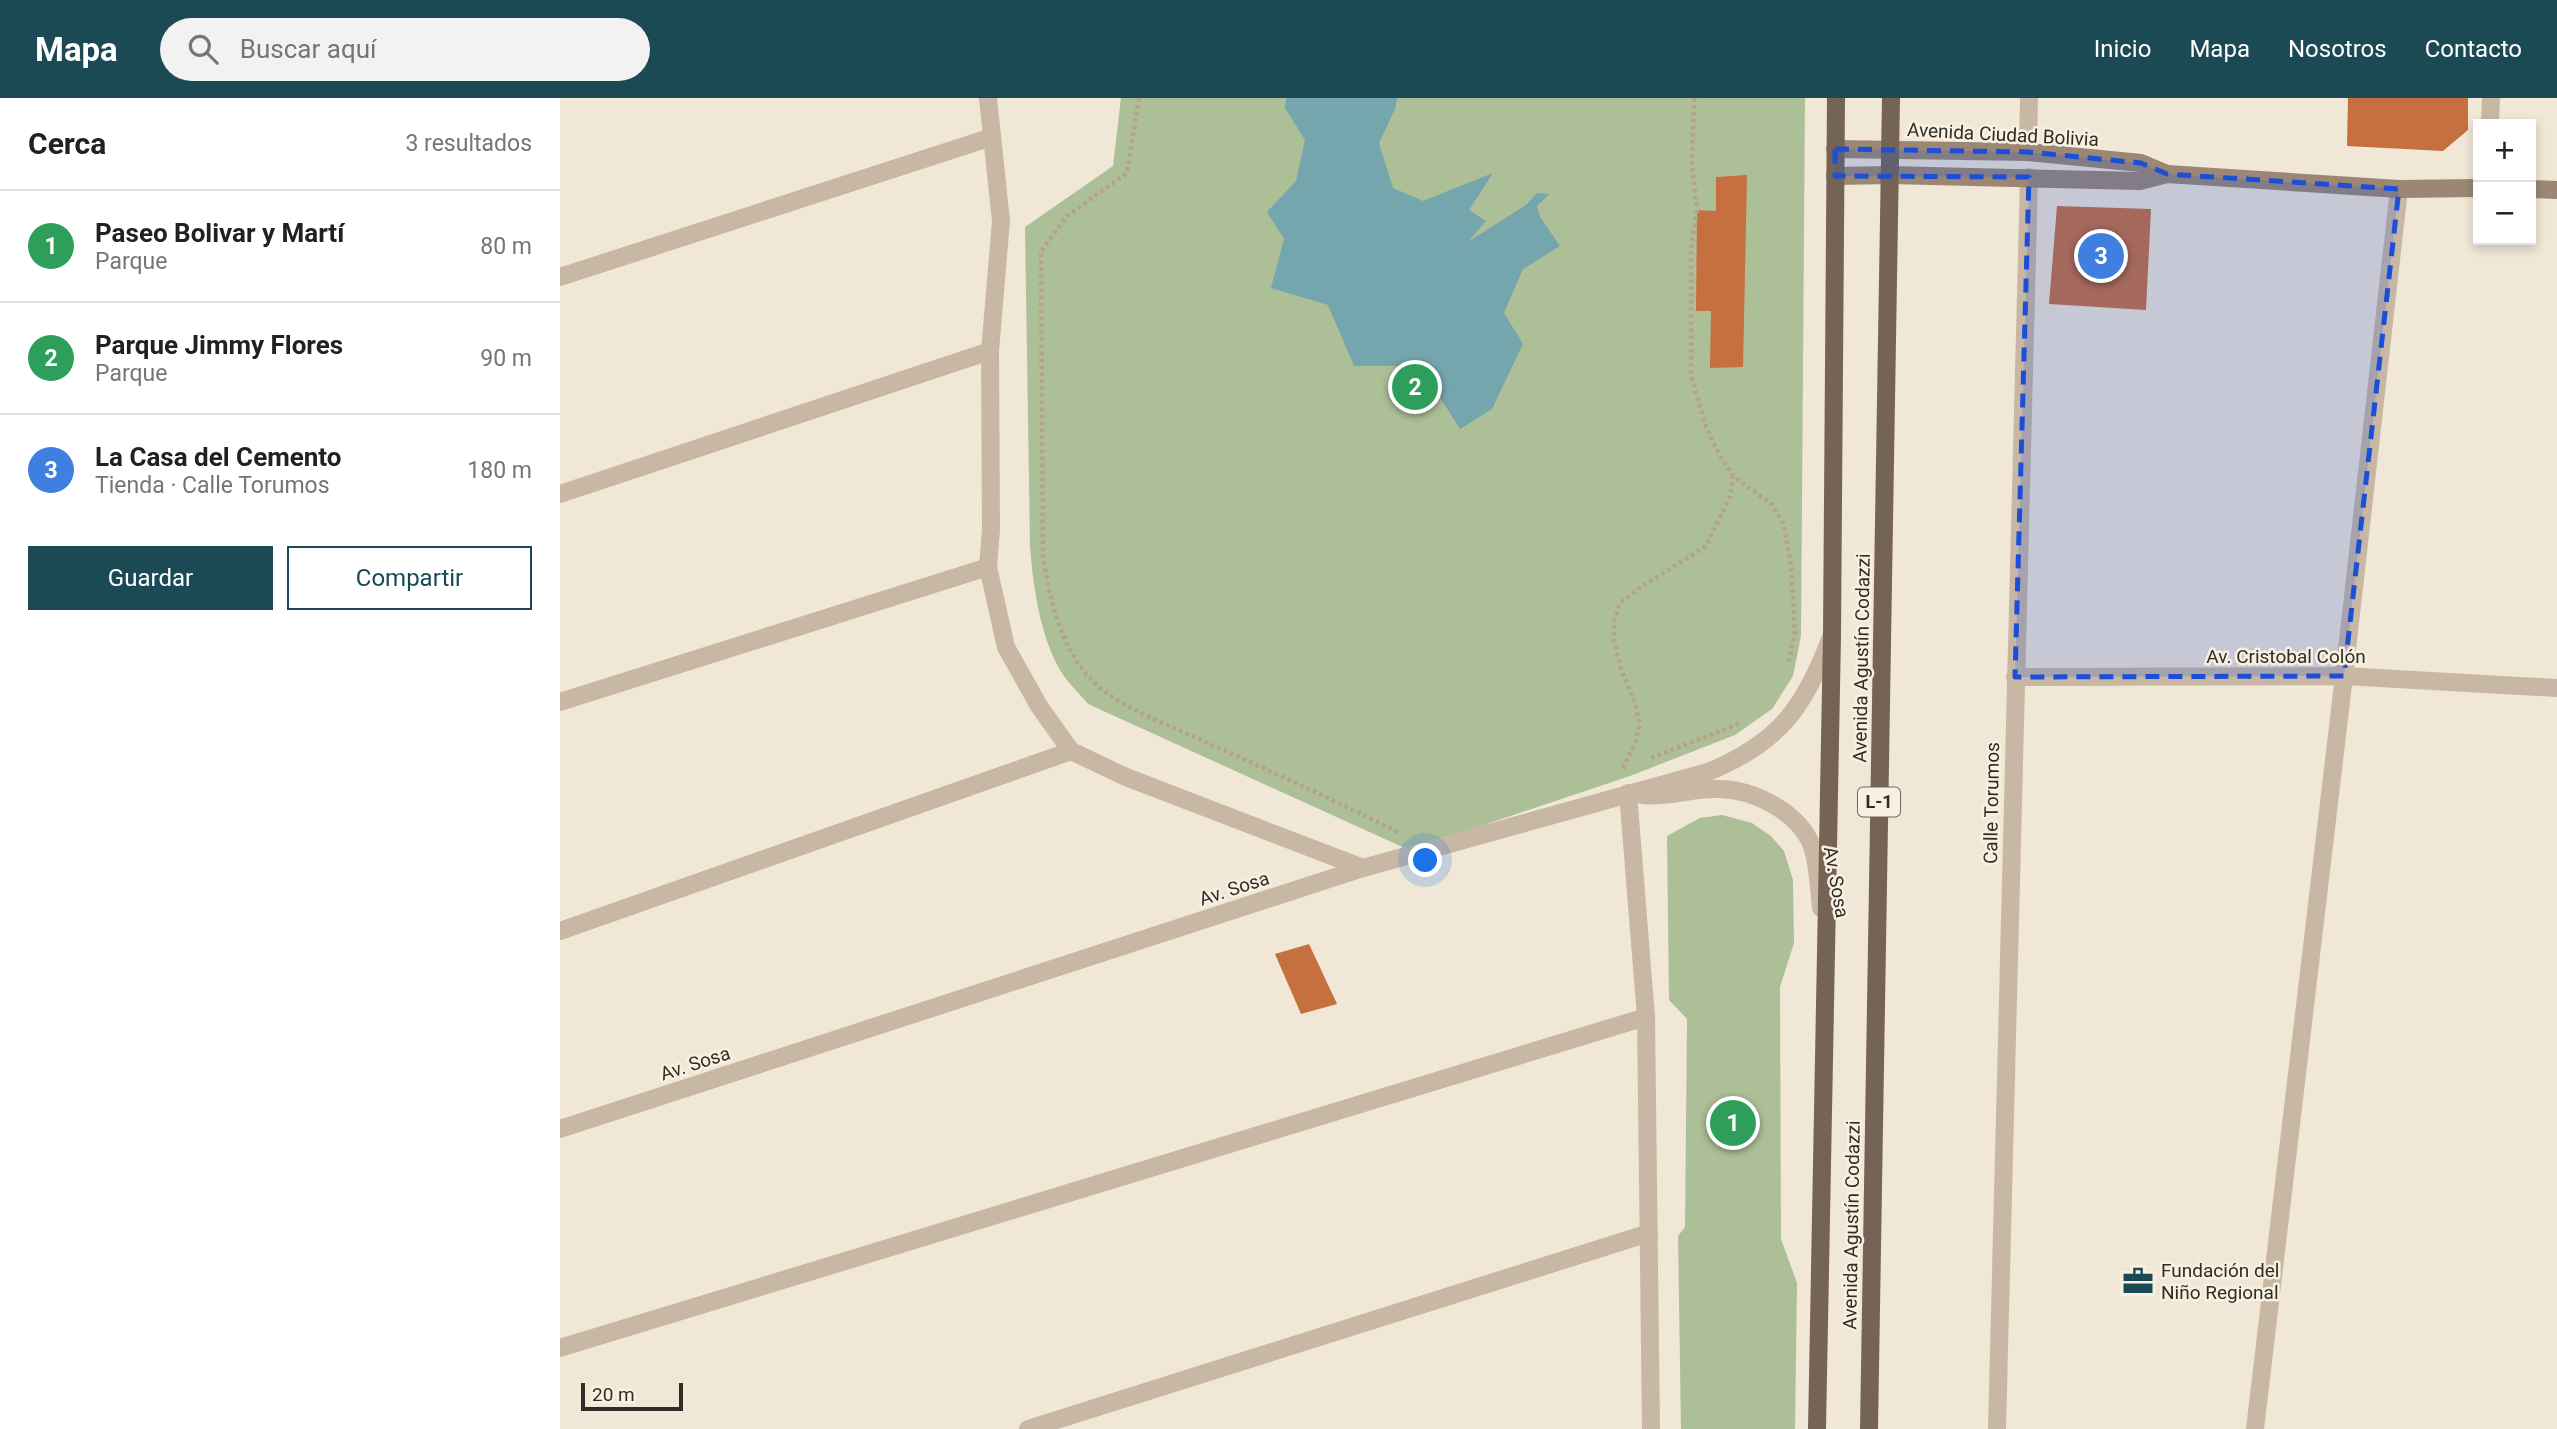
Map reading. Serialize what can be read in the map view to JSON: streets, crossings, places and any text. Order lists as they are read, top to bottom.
{
  "streets": {
    "main road": ["Avenida Agustín Codazzi", "L-1"],
    "street": [
      "Avenida Ciudad Bolivia",
      "Av. Cristobal Colón",
      "Calle Torumos",
      "Av. Sosa"
    ]
  },
  "crossings": [
    ["Avenida Ciudad Bolivia", "Avenida Agustín Codazzi"],
    ["Avenida Ciudad Bolivia", "Calle Torumos"],
    ["Av. Cristobal Colón", "Calle Torumos"],
    ["Avenida Agustín Codazzi", "Av. Sosa"]
  ],
  "places": {
    "office": ["Fundación del Niño Regional"]
  },
  "scale_bar": "20 m",
  "page": {
    "header": "Mapa",
    "search": "Buscar aquí",
    "nav": [
      "Inicio",
      "Mapa",
      "Nosotros",
      "Contacto"
    ],
    "heading": ["Cerca", "3 resultados"],
    "map_buttons": ["+", "−"],
    "list": [
      {
        "mark": "1",
        "name": "Paseo Bolivar y Martí",
        "note": "Parque",
        "value": "80 m"
      },
      {
        "mark": "2",
        "name": "Parque Jimmy Flores",
        "note": "Parque",
        "value": "90 m"
      },
      {
        "mark": "3",
        "name": "La Casa del Cemento",
        "note": "Tienda · Calle Torumos",
        "value": "180 m"
      }
    ],
    "pins": ["3", "2", "1"],
    "buttons": ["Guardar", "Compartir"],
    "scale": "20 m"
  }
}
